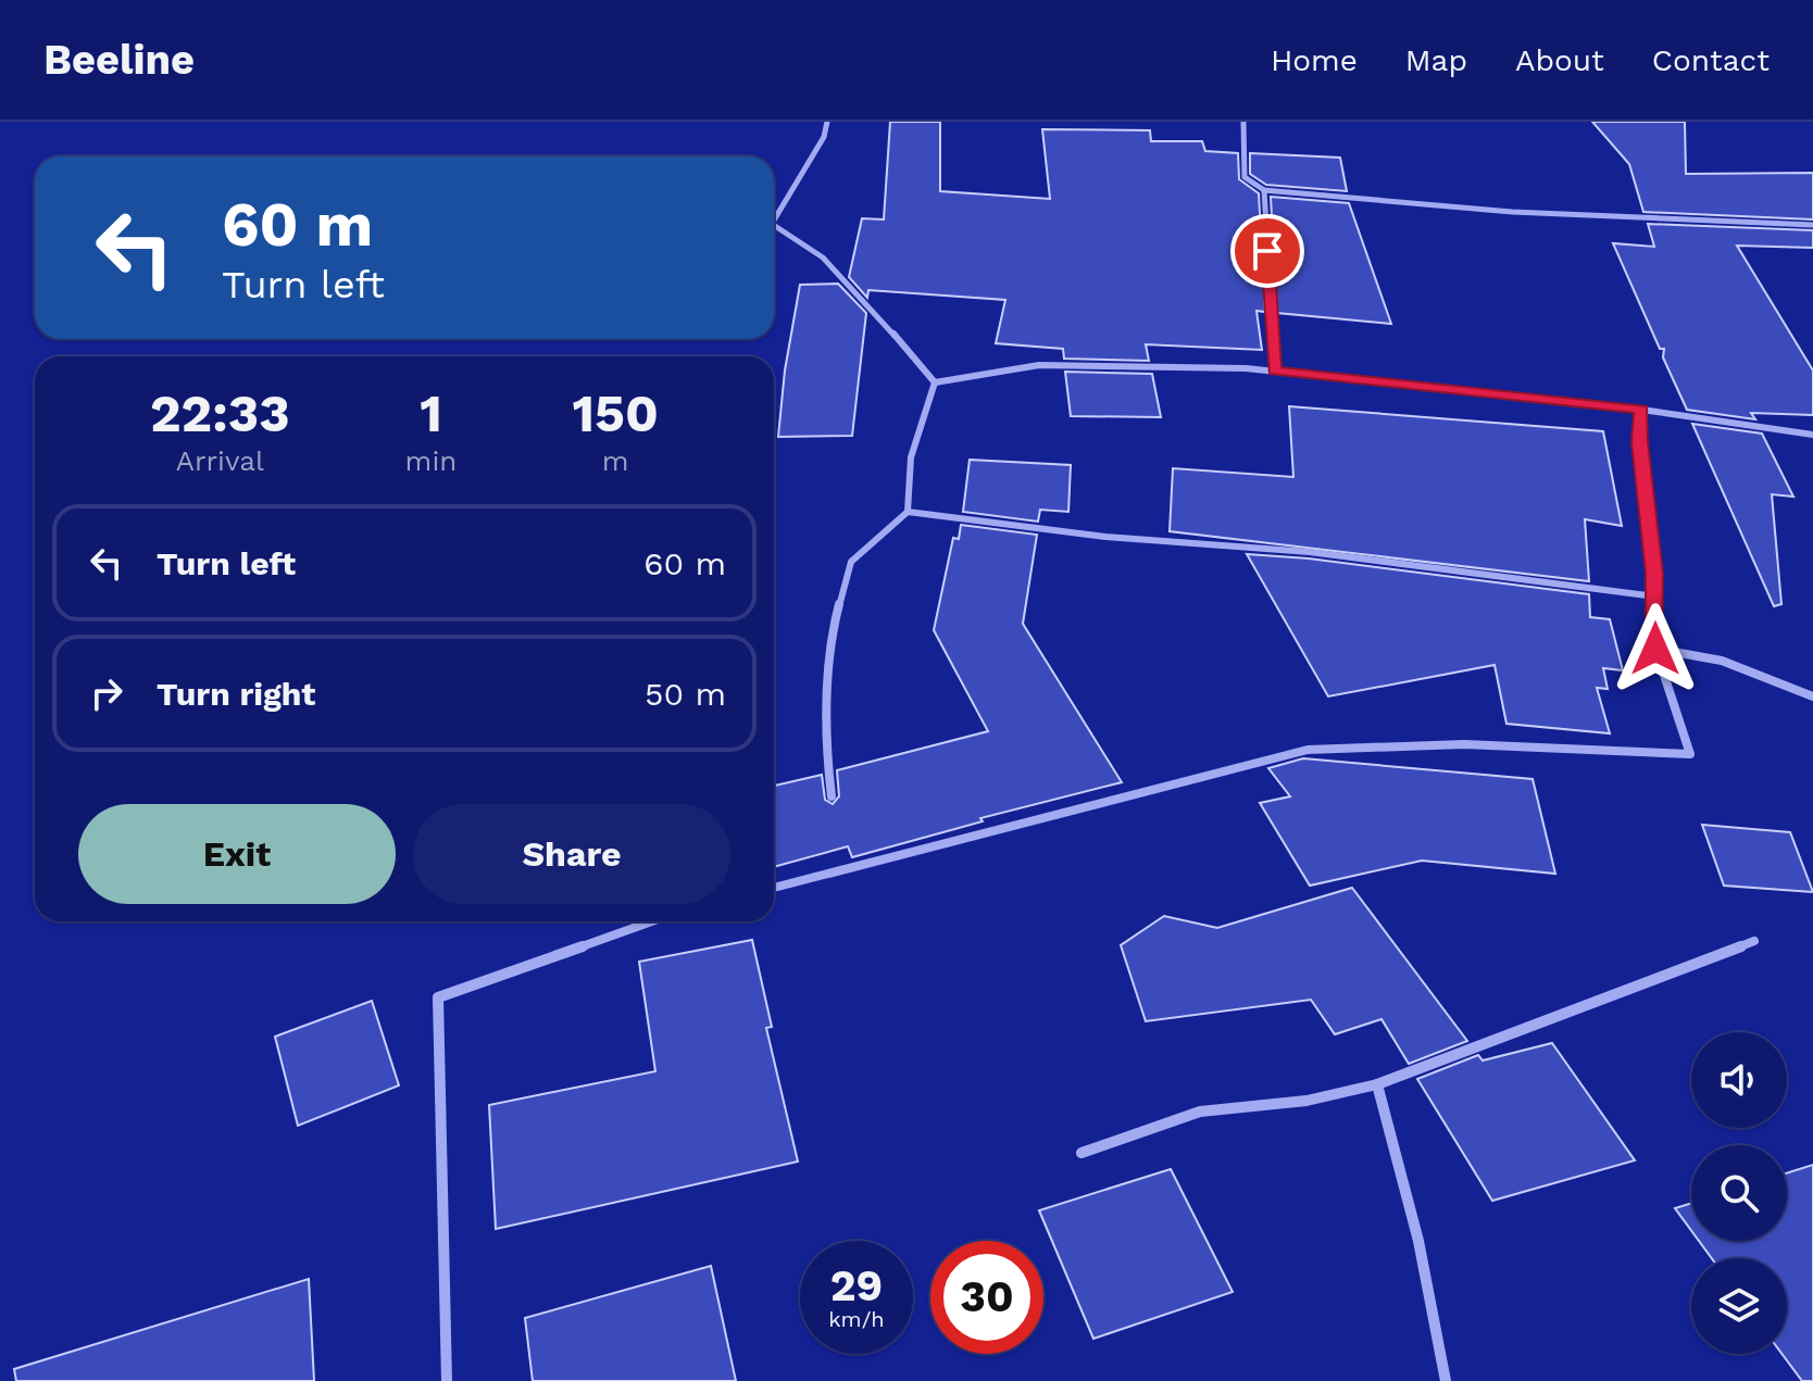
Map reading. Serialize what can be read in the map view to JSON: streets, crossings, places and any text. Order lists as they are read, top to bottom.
{
  "page": {
    "header": "Beeline",
    "nav": [
      "Home",
      "Map",
      "About",
      "Contact"
    ],
    "turn": ["60 m", "Turn left"],
    "eta": [
      "22:33",
      "Arrival",
      "1",
      "min",
      "150",
      "m"
    ],
    "list": [
      {
        "name": "Turn left",
        "value": "60 m"
      },
      {
        "name": "Turn right",
        "value": "50 m"
      }
    ],
    "buttons": ["Exit", "Share"],
    "speed": "29 km/h",
    "limit": "30"
  }
}
